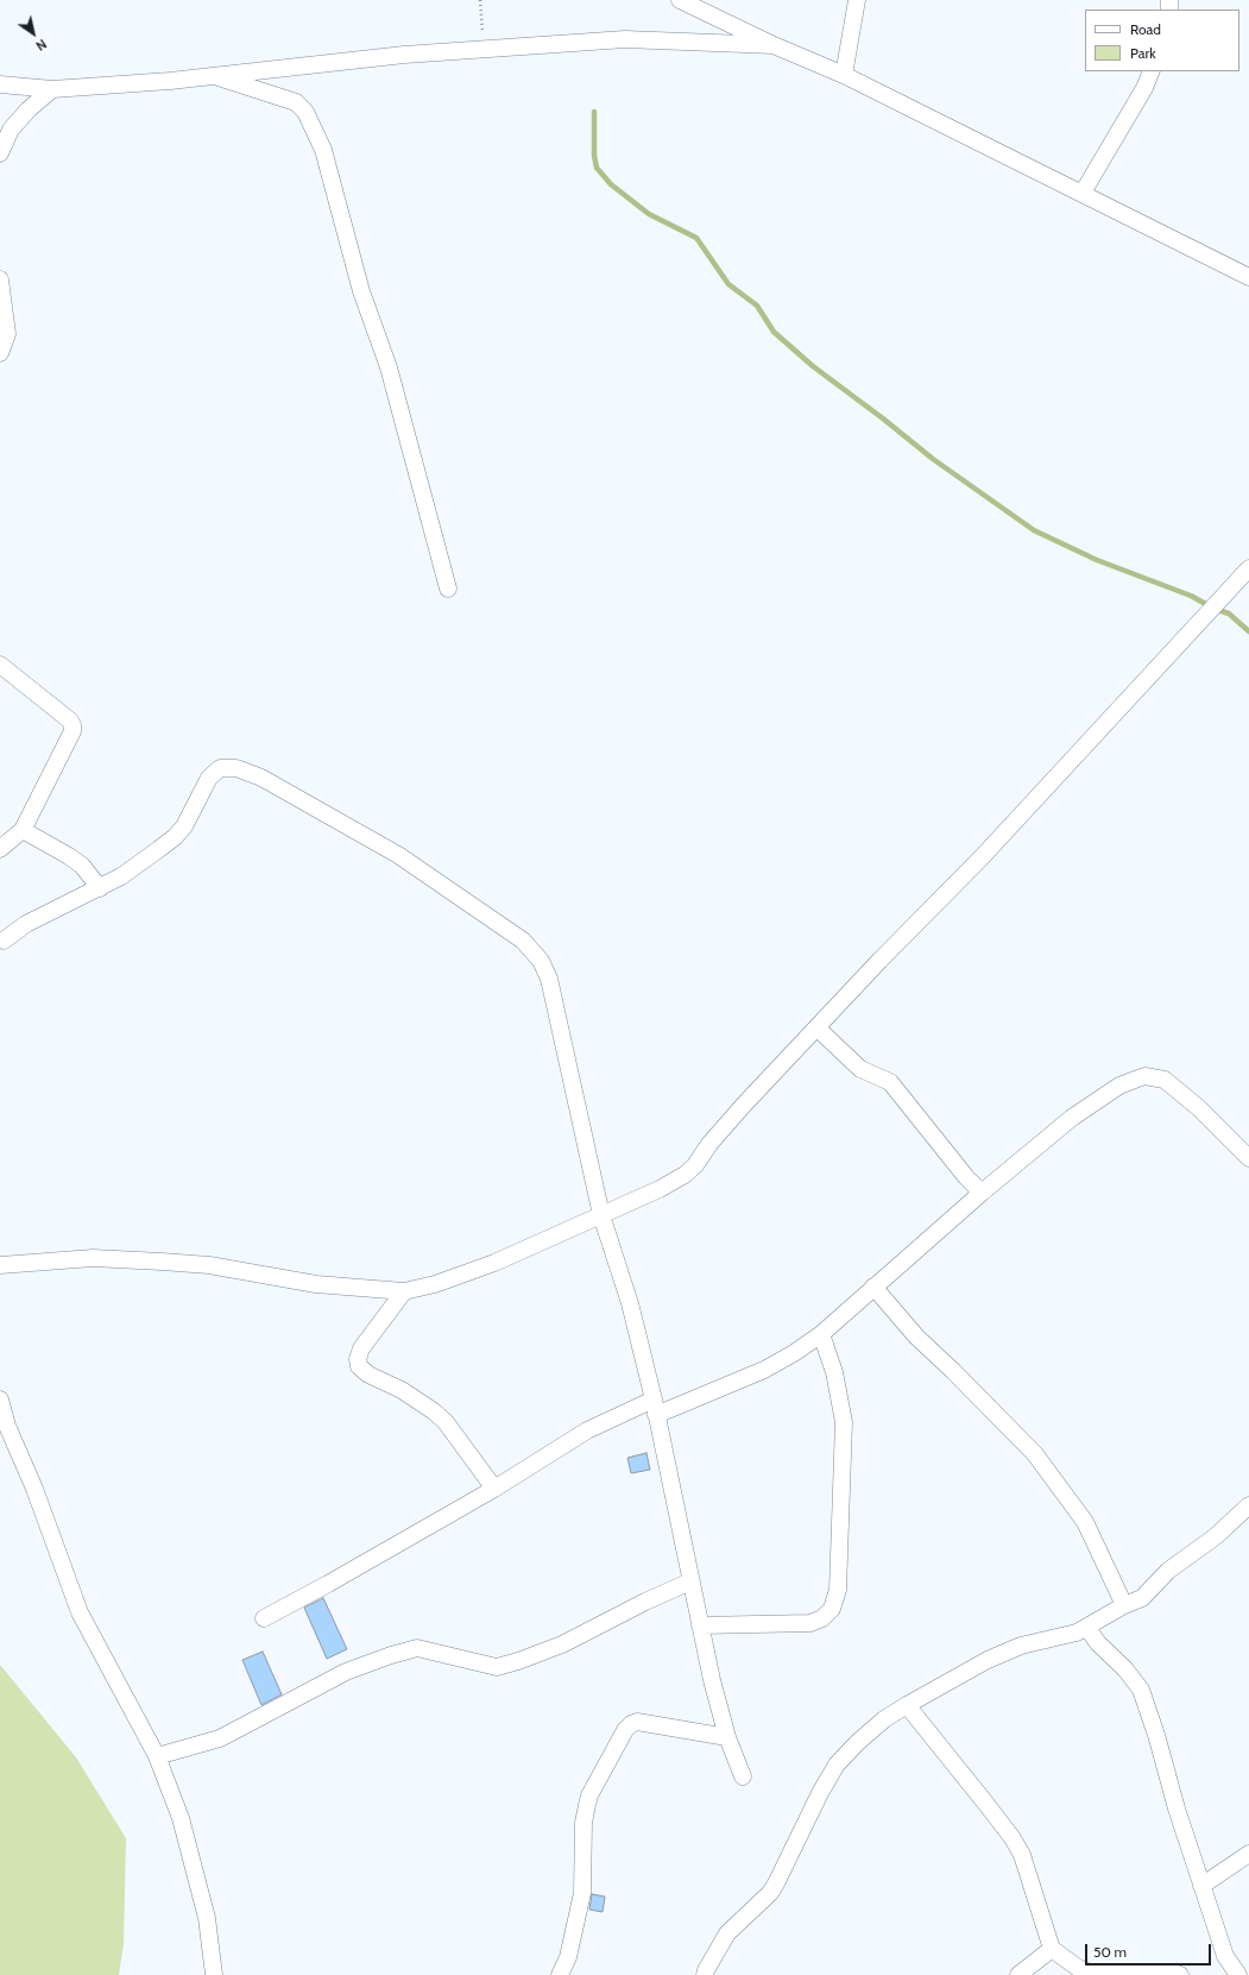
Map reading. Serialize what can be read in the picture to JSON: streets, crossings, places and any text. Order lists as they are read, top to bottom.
{
  "legend": ["Road", "Park"],
  "scale_bar": "50 m",
  "north": "bottom right"
}
